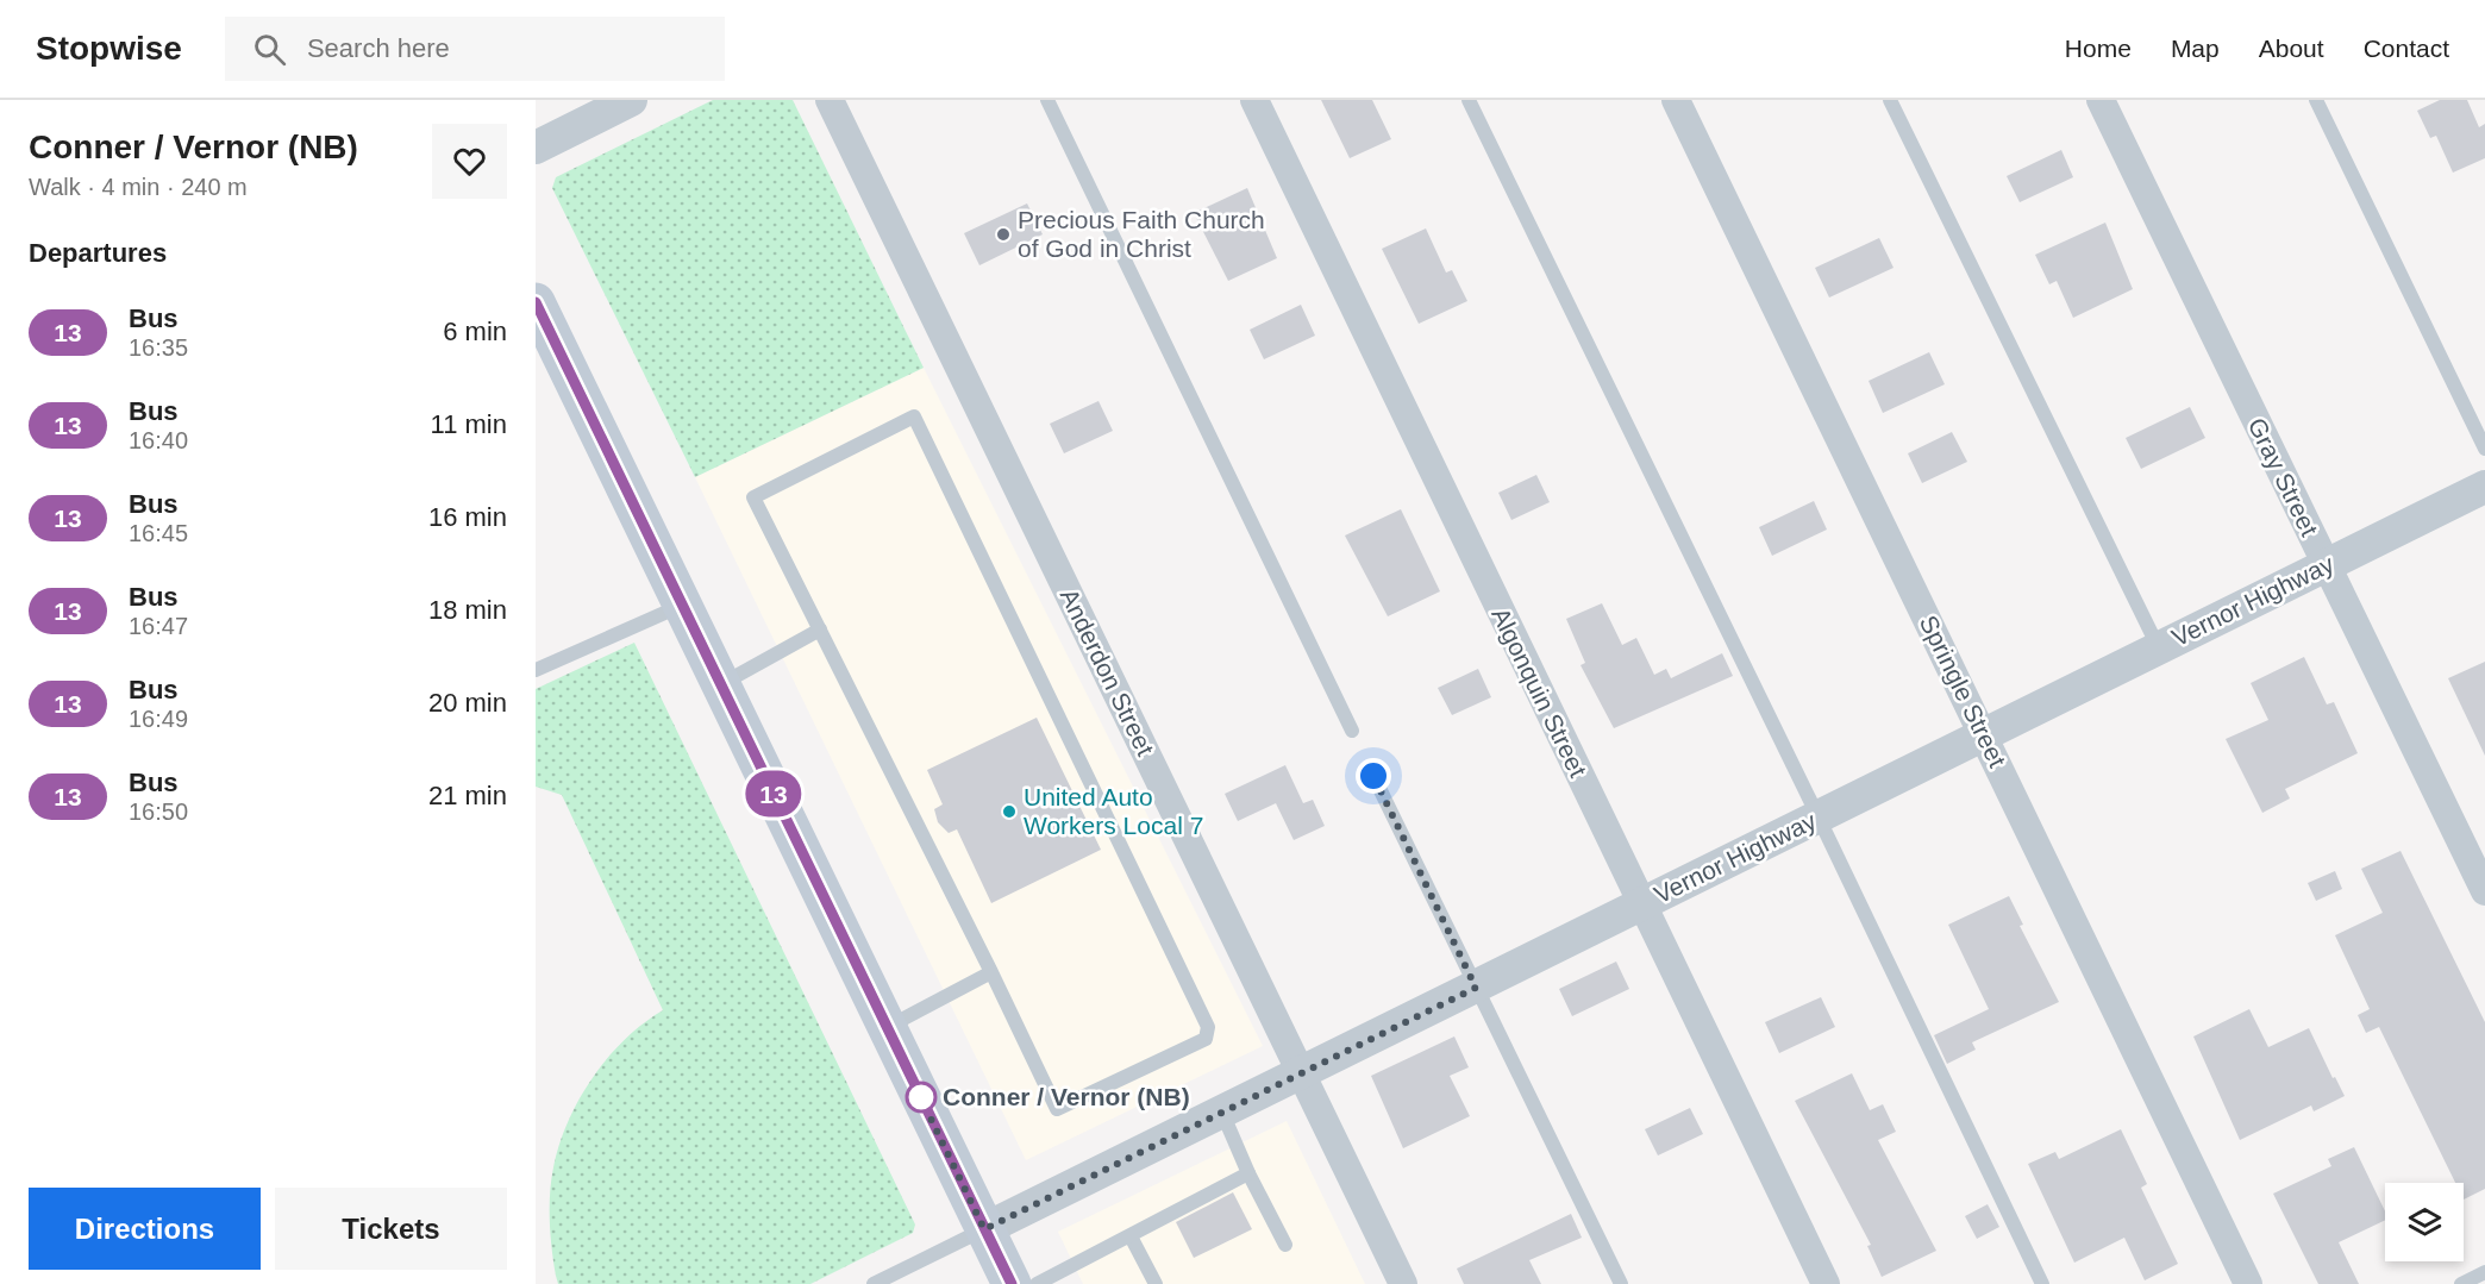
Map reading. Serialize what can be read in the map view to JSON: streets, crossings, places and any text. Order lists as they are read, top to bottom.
{
  "streets": {
    "street": [
      "Gray Street",
      "Vernor Highway",
      "Anderdon Street",
      "Springle Street",
      "Algonquin Street"
    ]
  },
  "crossings": [
    ["Gray Street", "Vernor Highway"],
    ["Vernor Highway", "Anderdon Street"],
    ["Vernor Highway", "Springle Street"],
    ["Vernor Highway", "Algonquin Street"]
  ],
  "places": ["Precious Faith Church of God in Christ", "United Auto Workers Local 7", "Conner / Vernor (NB)"],
  "lines": ["bus line 13"],
  "page": {
    "header": "Stopwise",
    "search": "Search here",
    "nav": [
      "Home",
      "Map",
      "About",
      "Contact"
    ],
    "heading": [
      ["Conner / Vernor (NB)", "Walk · 4 min · 240 m"],
      "Departures"
    ],
    "on_map": "13",
    "list": [
      {
        "mark": "13",
        "name": "Bus",
        "note": "16:35",
        "value": "6 min"
      },
      {
        "mark": "13",
        "name": "Bus",
        "note": "16:40",
        "value": "11 min"
      },
      {
        "mark": "13",
        "name": "Bus",
        "note": "16:45",
        "value": "16 min"
      },
      {
        "mark": "13",
        "name": "Bus",
        "note": "16:47",
        "value": "18 min"
      },
      {
        "mark": "13",
        "name": "Bus",
        "note": "16:49",
        "value": "20 min"
      },
      {
        "mark": "13",
        "name": "Bus",
        "note": "16:50",
        "value": "21 min"
      }
    ],
    "buttons": ["Directions", "Tickets"]
  }
}
